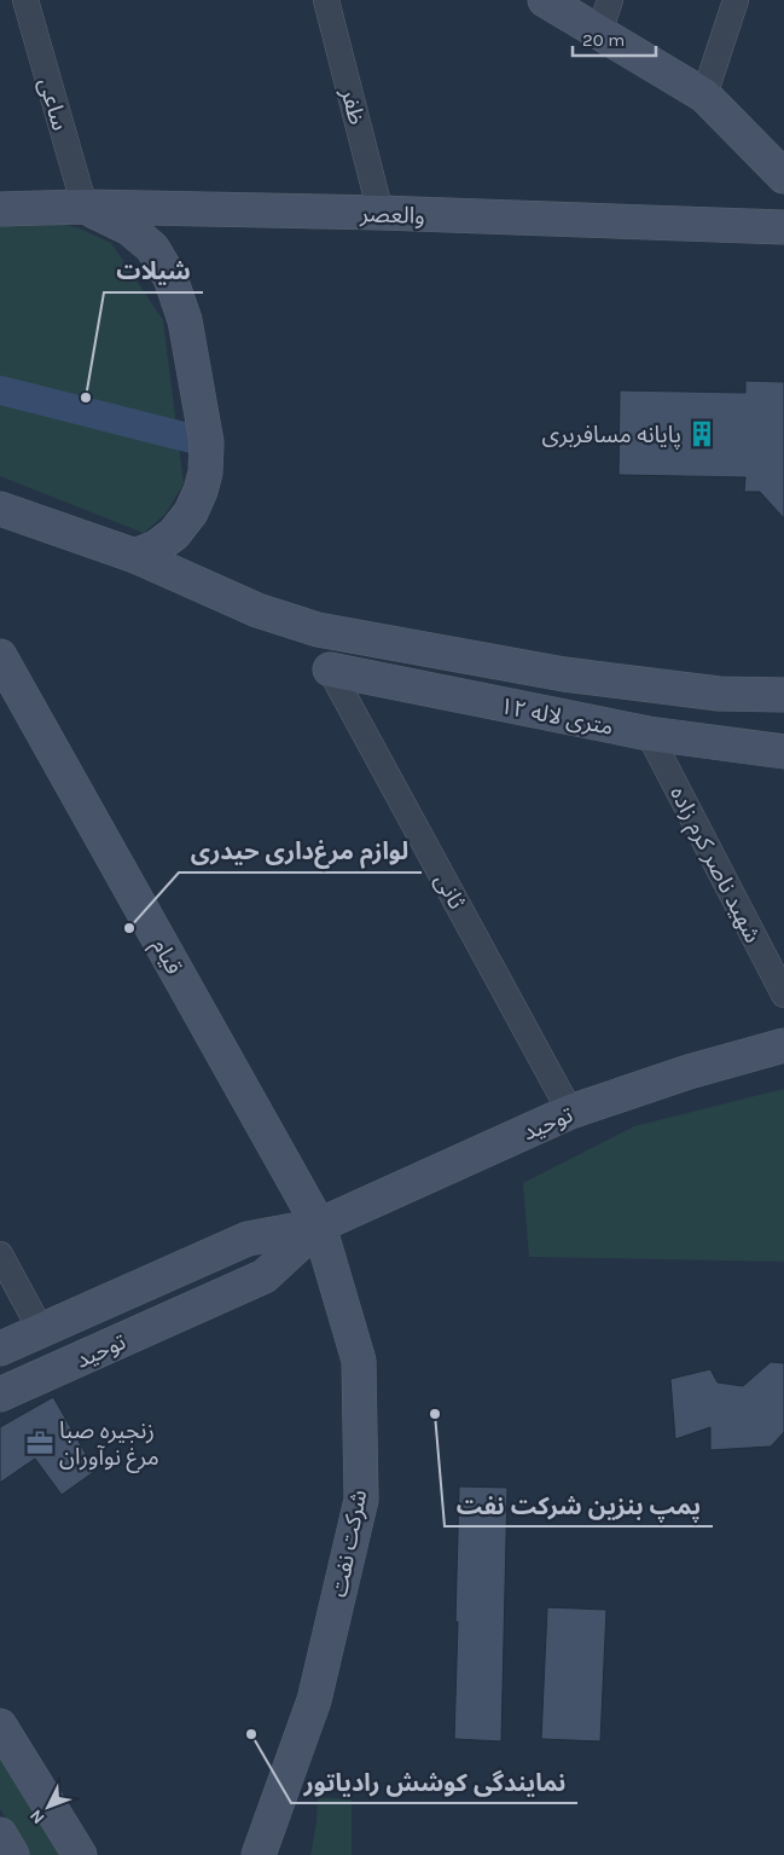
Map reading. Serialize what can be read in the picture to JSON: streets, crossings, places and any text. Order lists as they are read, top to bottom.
{
  "streets": {
    "main road": [
      "والعصر",
      "۱۲ متری لاله",
      "قیام",
      "توحید",
      "شرکت نفت"
    ],
    "street": [
      "ساعی",
      "ظفر",
      "شهید ناصر کرم زاده",
      "ثانی"
    ]
  },
  "crossings": [
    ["ساعی", "والعصر"],
    ["ظفر", "والعصر"],
    ["۱۲ متری لاله", "شهید ناصر کرم زاده"],
    ["۱۲ متری لاله", "ثانی"],
    ["ثانی", "توحید"],
    ["قیام", "توحید"],
    ["قیام", "شرکت نفت"],
    ["توحید", "شرکت نفت"]
  ],
  "places": {
    "other": [
      "شیلات",
      "لوازم مرغ‌داری حیدری",
      "پمپ بنزین شرکت نفت",
      "نمایندگی کوشش رادیاتور"
    ],
    "building": ["پایانه مسافربری"],
    "office": ["زنجیره صبا مرغ نوآوران"]
  },
  "scale_bar": "20 m",
  "north": "bottom left"
}
